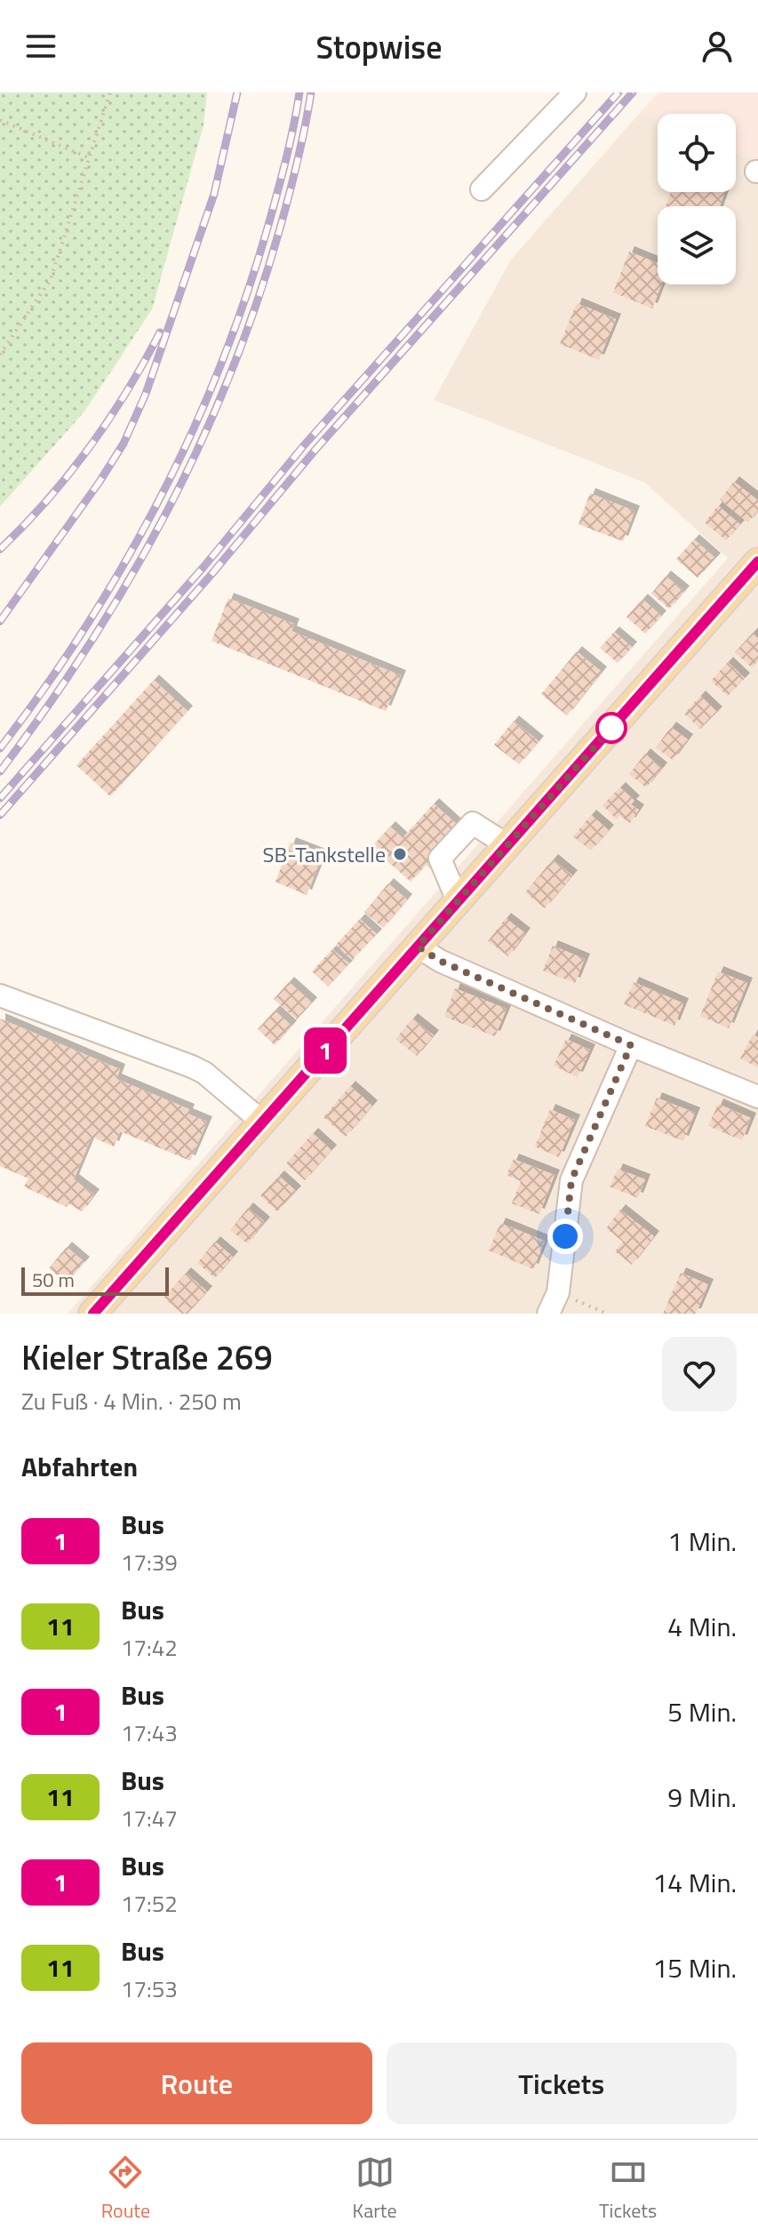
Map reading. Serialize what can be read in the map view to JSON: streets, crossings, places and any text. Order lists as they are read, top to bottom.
{
  "places": ["SB-Tankstelle"],
  "lines": ["bus line 1"],
  "scale_bar": "50 m",
  "page": {
    "header": "Stopwise",
    "on_map": "1",
    "scale": "50 m",
    "heading": [
      ["Kieler Straße 269", "Zu Fuß · 4 Min. · 250 m"],
      "Abfahrten"
    ],
    "list": [
      {
        "mark": "1",
        "name": "Bus",
        "note": "17:39",
        "value": "1 Min."
      },
      {
        "mark": "11",
        "name": "Bus",
        "note": "17:42",
        "value": "4 Min."
      },
      {
        "mark": "1",
        "name": "Bus",
        "note": "17:43",
        "value": "5 Min."
      },
      {
        "mark": "11",
        "name": "Bus",
        "note": "17:47",
        "value": "9 Min."
      },
      {
        "mark": "1",
        "name": "Bus",
        "note": "17:52",
        "value": "14 Min."
      },
      {
        "mark": "11",
        "name": "Bus",
        "note": "17:53",
        "value": "15 Min."
      }
    ],
    "buttons": ["Route", "Tickets"],
    "tabs": ["Route", "Karte", "Tickets"]
  }
}
